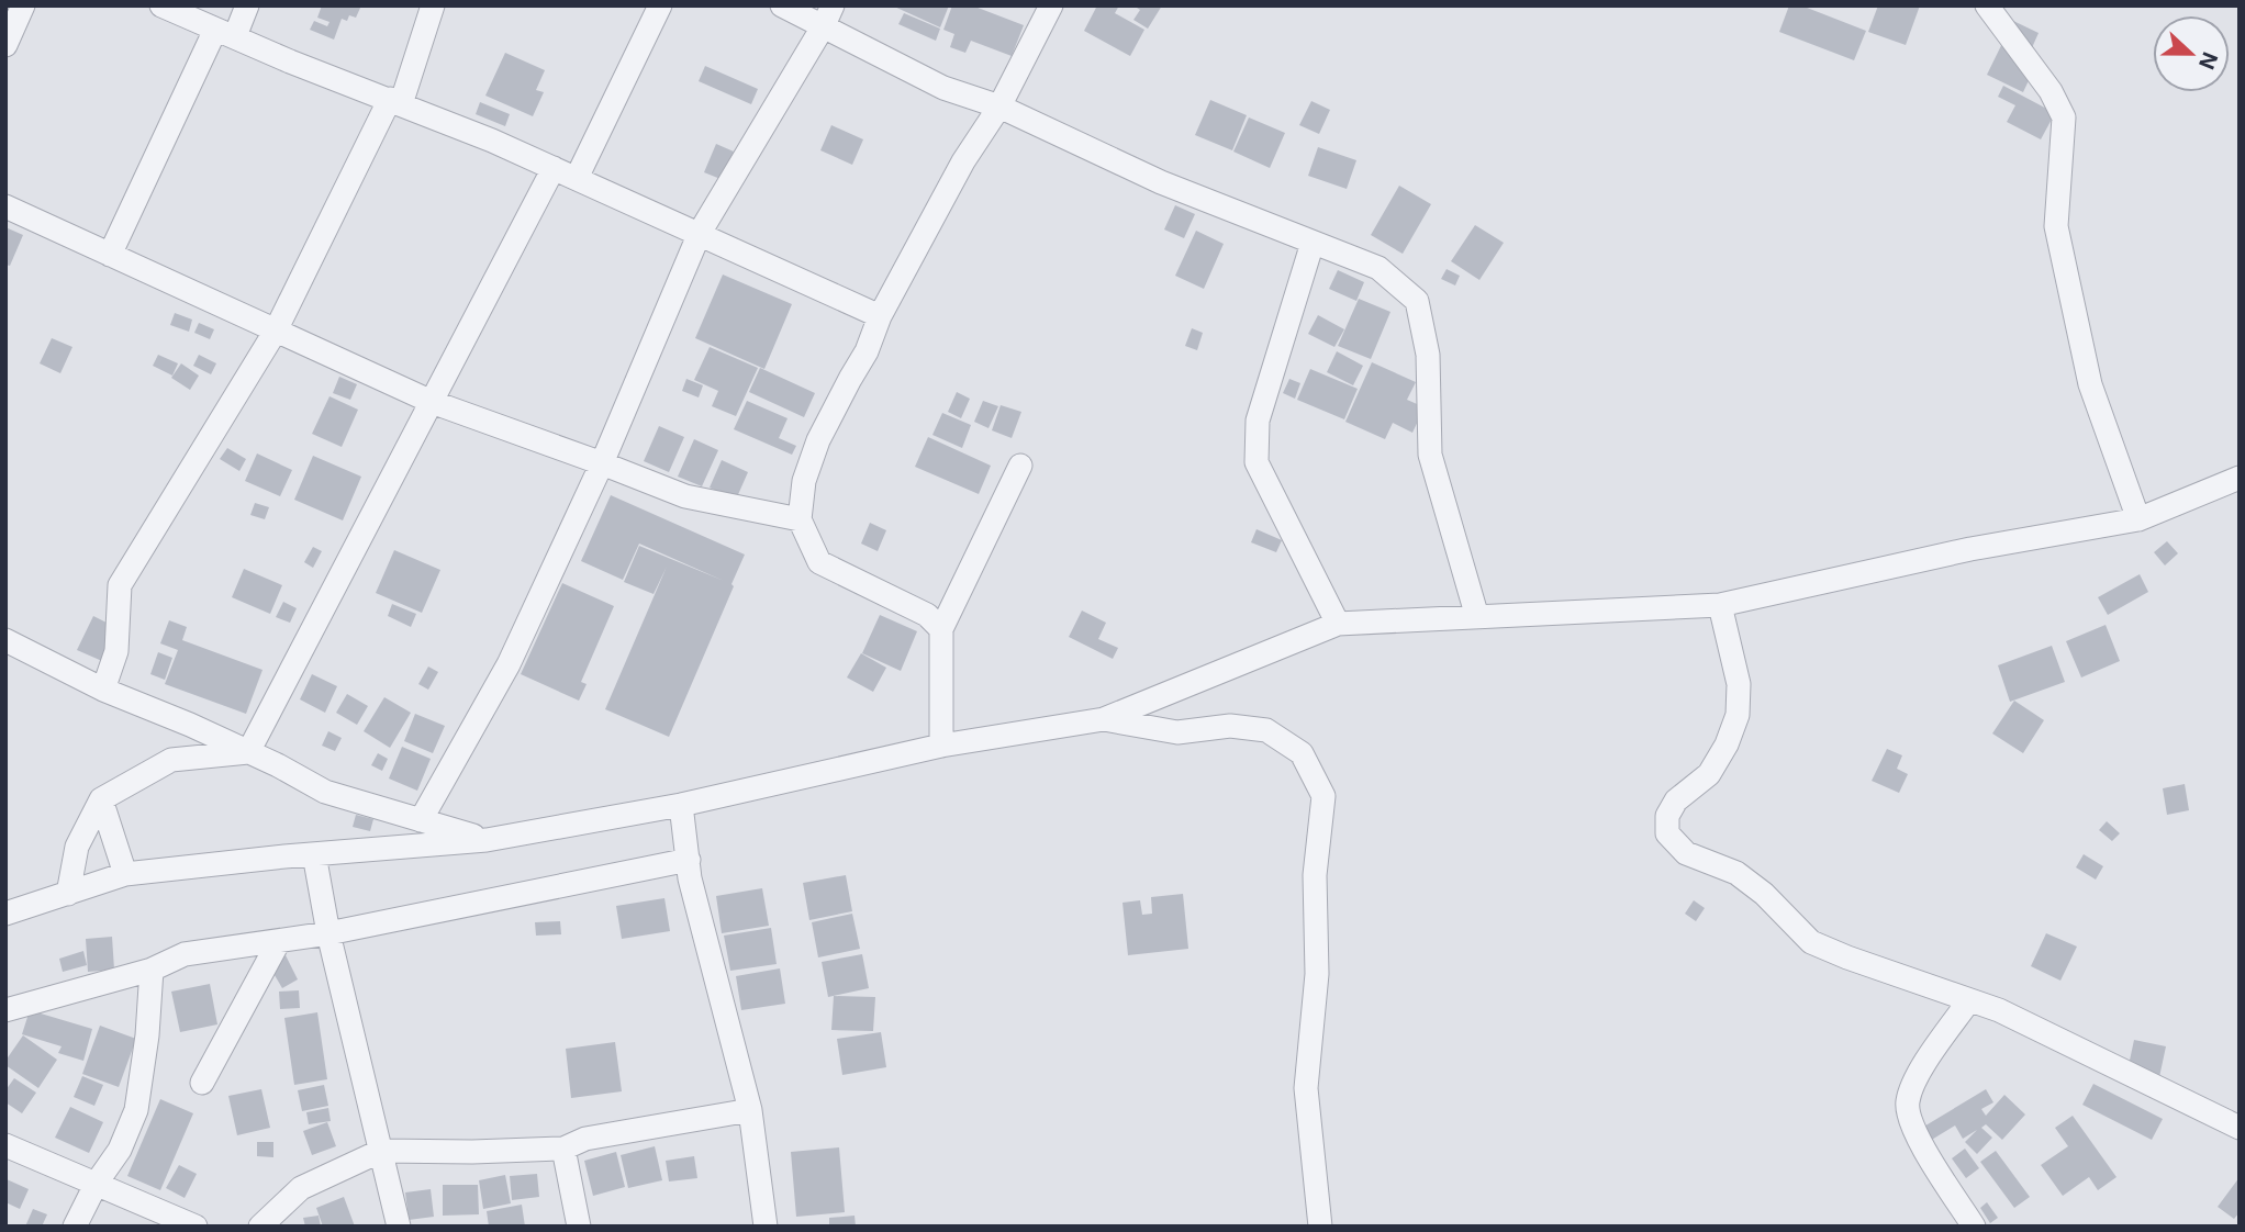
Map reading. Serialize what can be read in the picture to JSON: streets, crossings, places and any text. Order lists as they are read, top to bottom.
{
  "north": "right"
}
